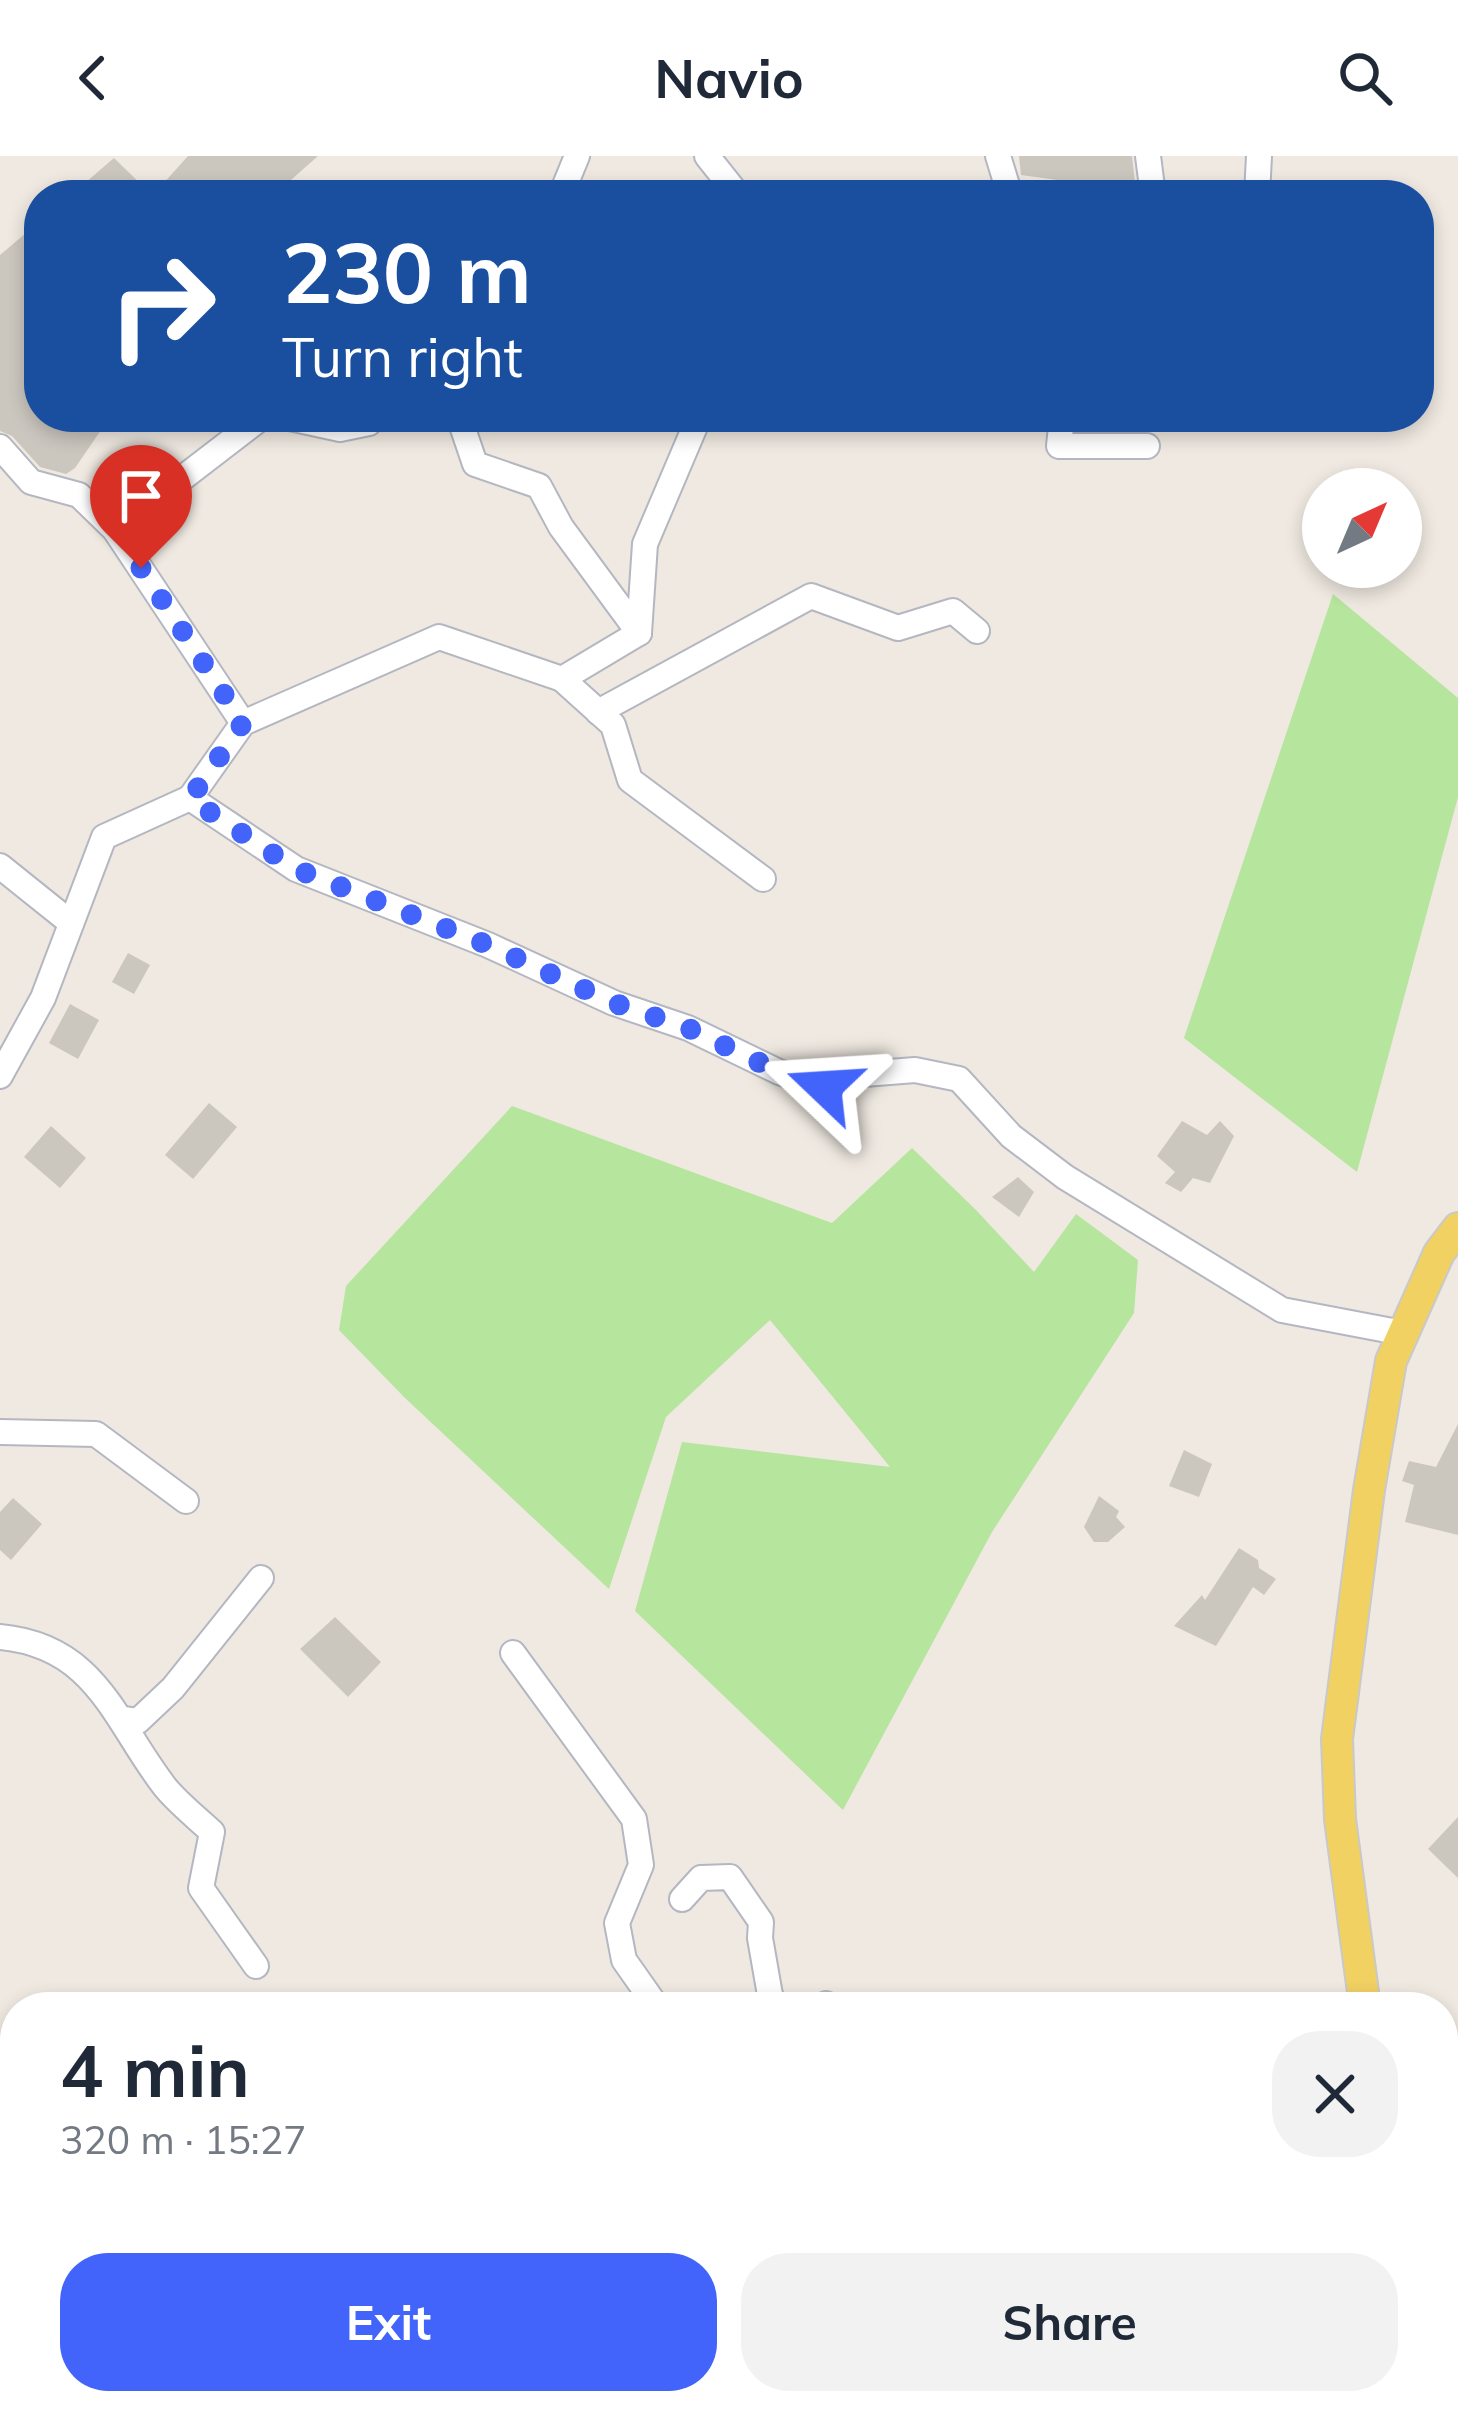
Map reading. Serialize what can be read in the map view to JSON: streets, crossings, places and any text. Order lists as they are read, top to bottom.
{
  "north": "top right",
  "page": {
    "header": "Navio",
    "turn": ["230 m", "Turn right"],
    "heading": ["4 min", "320 m · 15:27"],
    "buttons": ["Exit", "Share"]
  }
}
